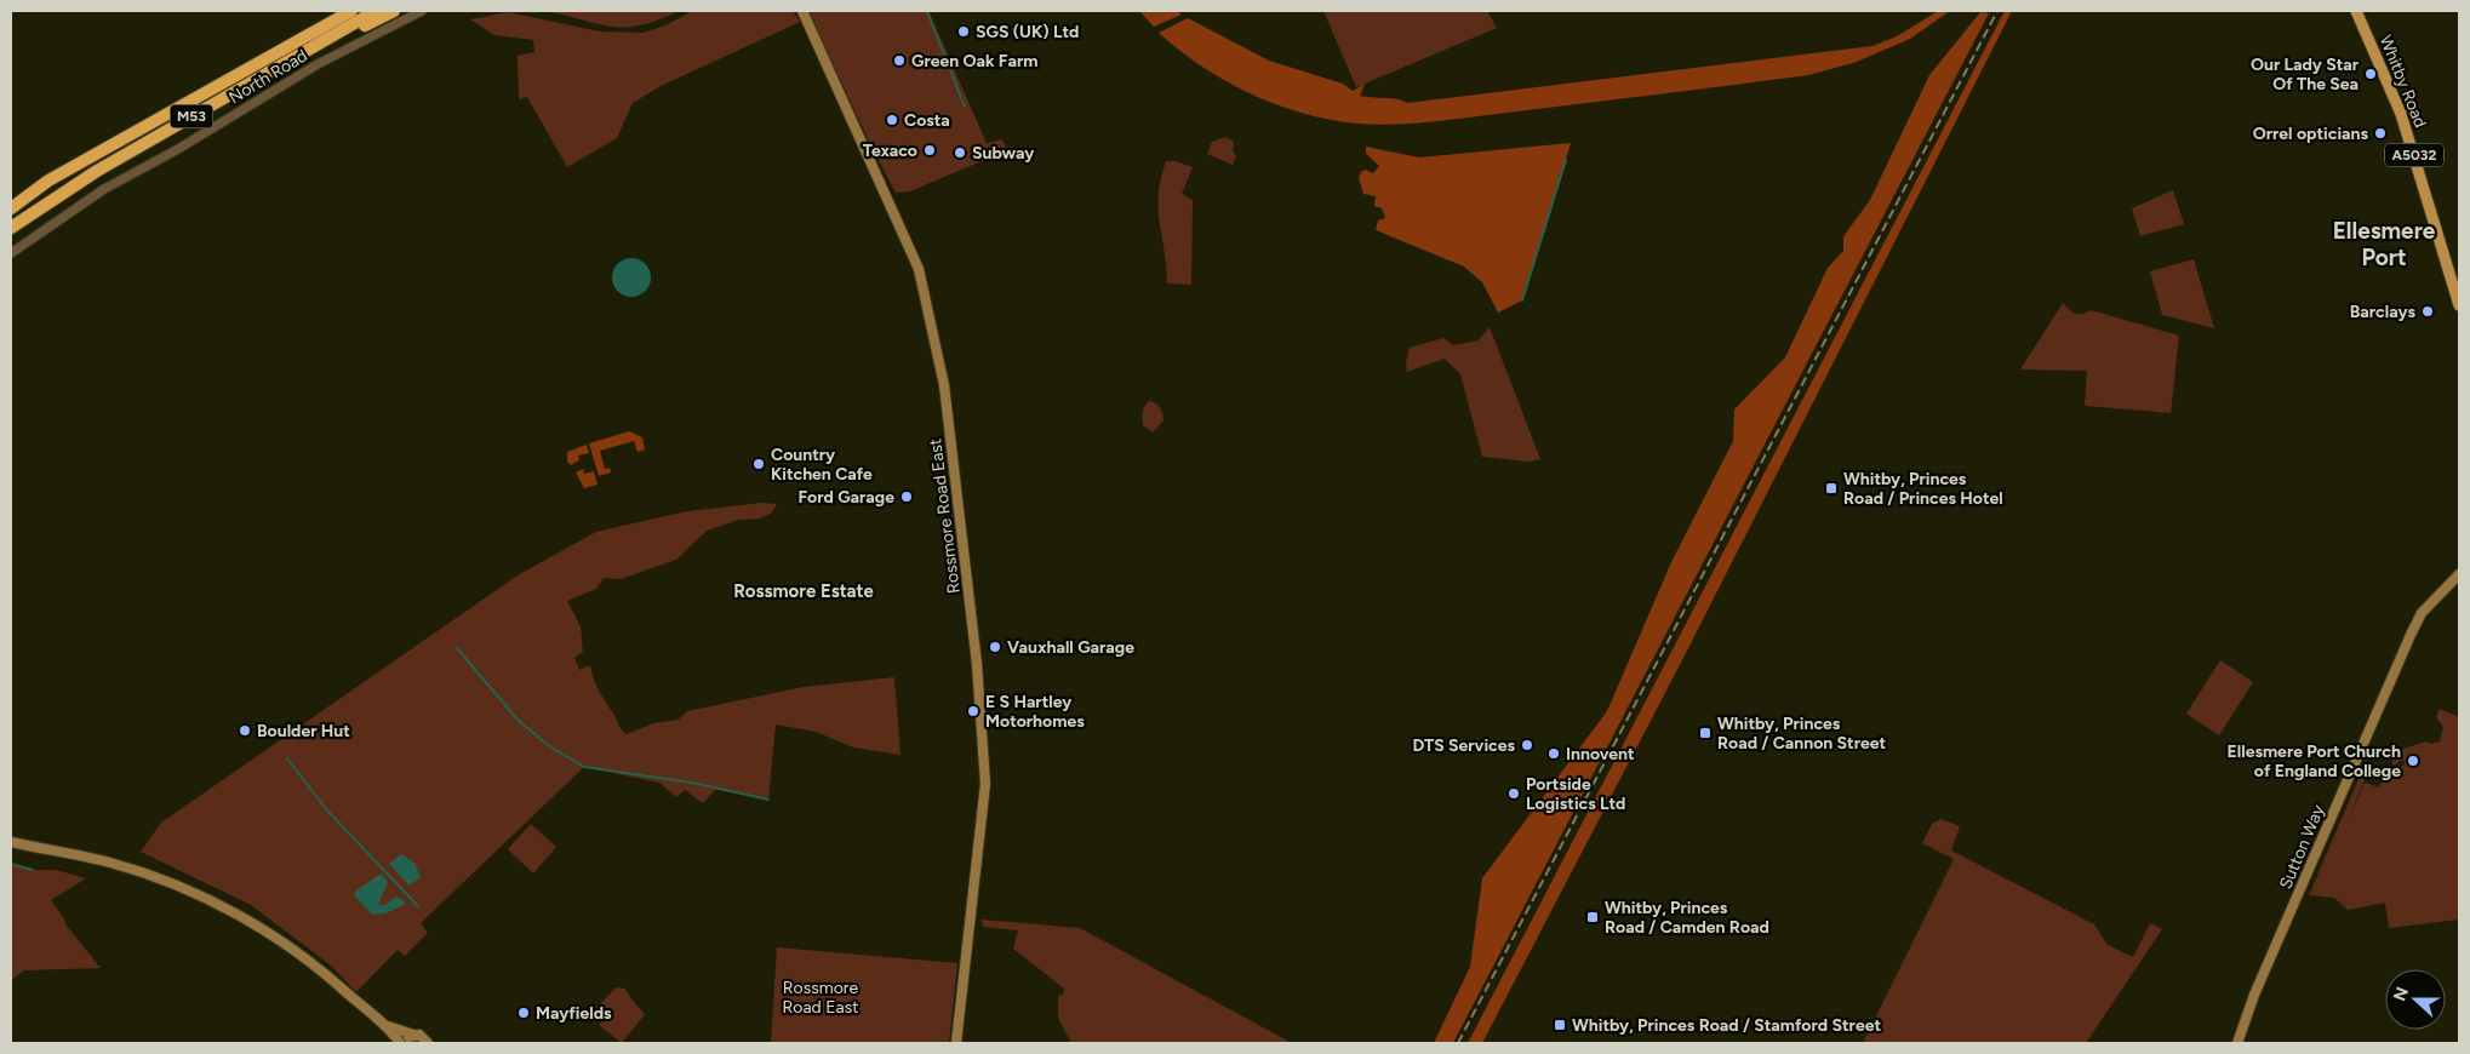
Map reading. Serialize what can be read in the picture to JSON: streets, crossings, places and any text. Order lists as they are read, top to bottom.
{
  "streets": {
    "highway": ["M53"],
    "main road": [
      "Whitby Road",
      "A5032",
      "Rossmore Road East",
      "Sutton Way"
    ],
    "street": ["North Road"]
  },
  "districts": ["Ellesmere Port", "Rossmore Estate"],
  "parks": ["Rossmore Road East"],
  "places": {
    "other": [
      "SGS (UK) Ltd",
      "Green Oak Farm",
      "Our Lady Star Of The Sea",
      "Costa",
      "Orrel opticians",
      "Texaco",
      "Subway",
      "Barclays",
      "Country Kitchen Cafe",
      "Ford Garage",
      "Vauxhall Garage",
      "E S Hartley Motorhomes",
      "Boulder Hut",
      "DTS Services",
      "Innovent",
      "Ellesmere Port Church of England College",
      "Portside Logistics Ltd",
      "Mayfields"
    ],
    "transit": [
      "Whitby, Princes Road / Princes Hotel",
      "Whitby, Princes Road / Cannon Street",
      "Whitby, Princes Road / Camden Road",
      "Whitby, Princes Road / Stamford Street"
    ]
  },
  "north": "left"
}
